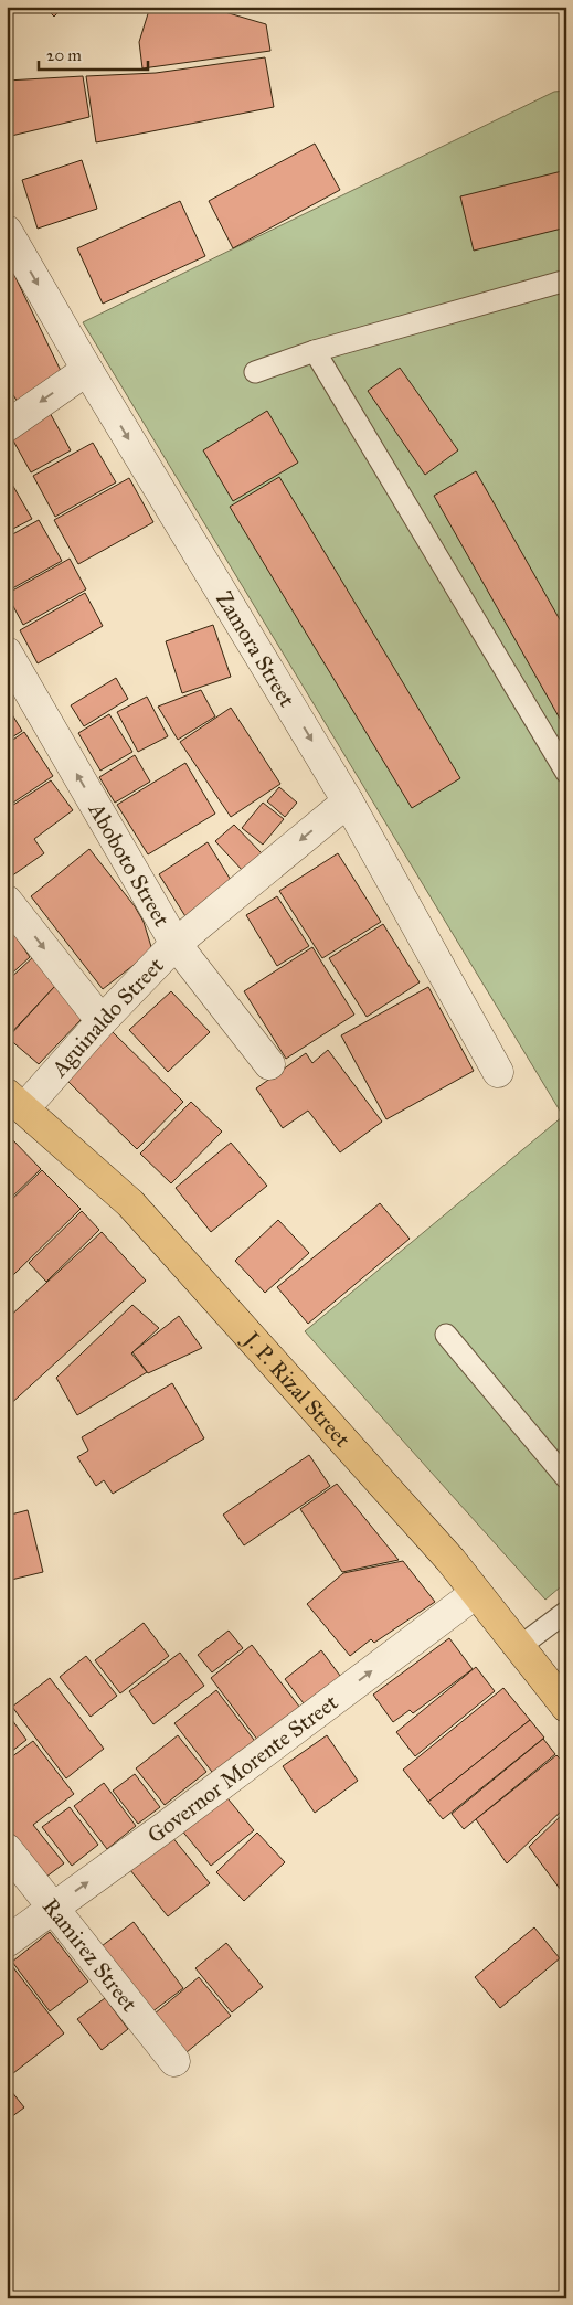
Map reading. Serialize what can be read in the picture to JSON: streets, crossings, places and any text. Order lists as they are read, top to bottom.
{
  "streets": {
    "highway": ["J. P. Rizal Street"],
    "street": [
      "Zamora Street",
      "Aboboto Street",
      "Aguinaldo Street",
      "Governor Morente Street",
      "Ramirez Street"
    ]
  },
  "crossings": [
    ["Zamora Street", "Aguinaldo Street"],
    ["Aboboto Street", "Aguinaldo Street"],
    ["Aguinaldo Street", "J. P. Rizal Street"],
    ["J. P. Rizal Street", "Governor Morente Street"],
    ["Governor Morente Street", "Ramirez Street"]
  ],
  "one_way": ["Zamora Street", "Aguinaldo Street", "Governor Morente Street"],
  "scale_bar": "20 m"
}
